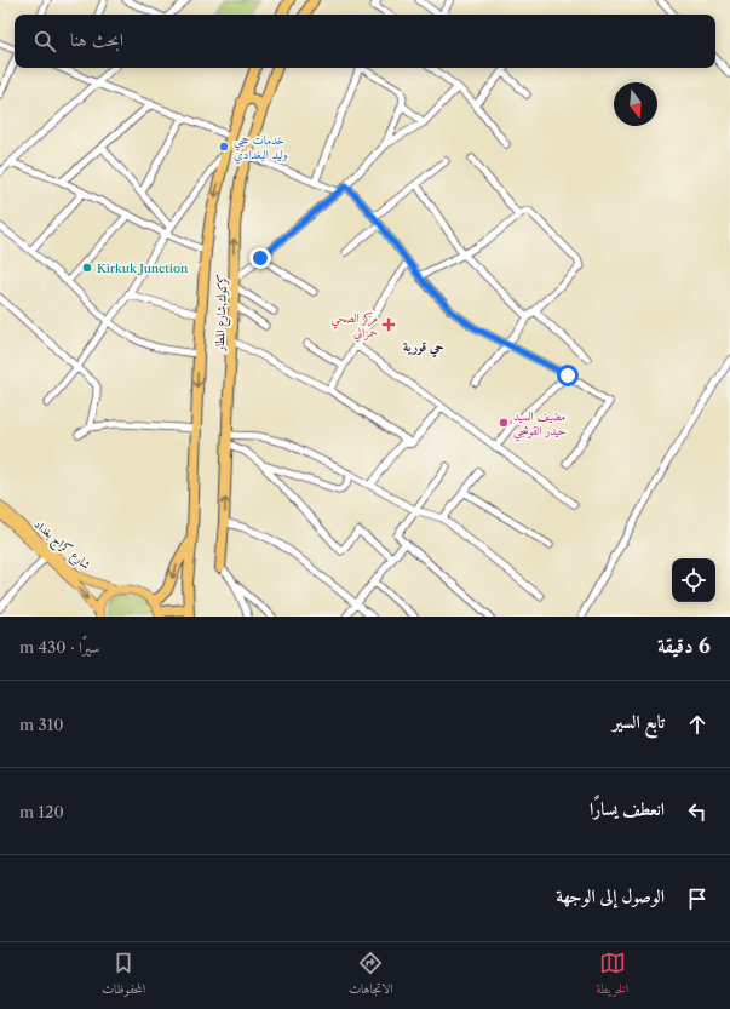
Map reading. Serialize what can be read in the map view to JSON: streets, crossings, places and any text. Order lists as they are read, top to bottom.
{
  "streets": {
    "highway": ["كركوك,شارع المطار"],
    "main road": ["شارع كراج بغداد"]
  },
  "districts": ["حي قورية"],
  "places": {
    "other": ["خدمات حجي وليد البغدادي", "Kirkuk Junction", "مضيف السيد حيدر القوشجي"],
    "health": ["مركز الصحي حمزالي"]
  },
  "north": "bottom",
  "page": {
    "search": "ابحث هنا",
    "heading": ["6 دقيقة", "سيرًا · 430 m"],
    "list": [
      ["تابع السير", "310 m"],
      ["انعطف يسارًا", "120 m"],
      "الوصول إلى الوجهة"
    ],
    "nav": ["الخريطة", "الاتجاهات", "المحفوظات"]
  }
}
